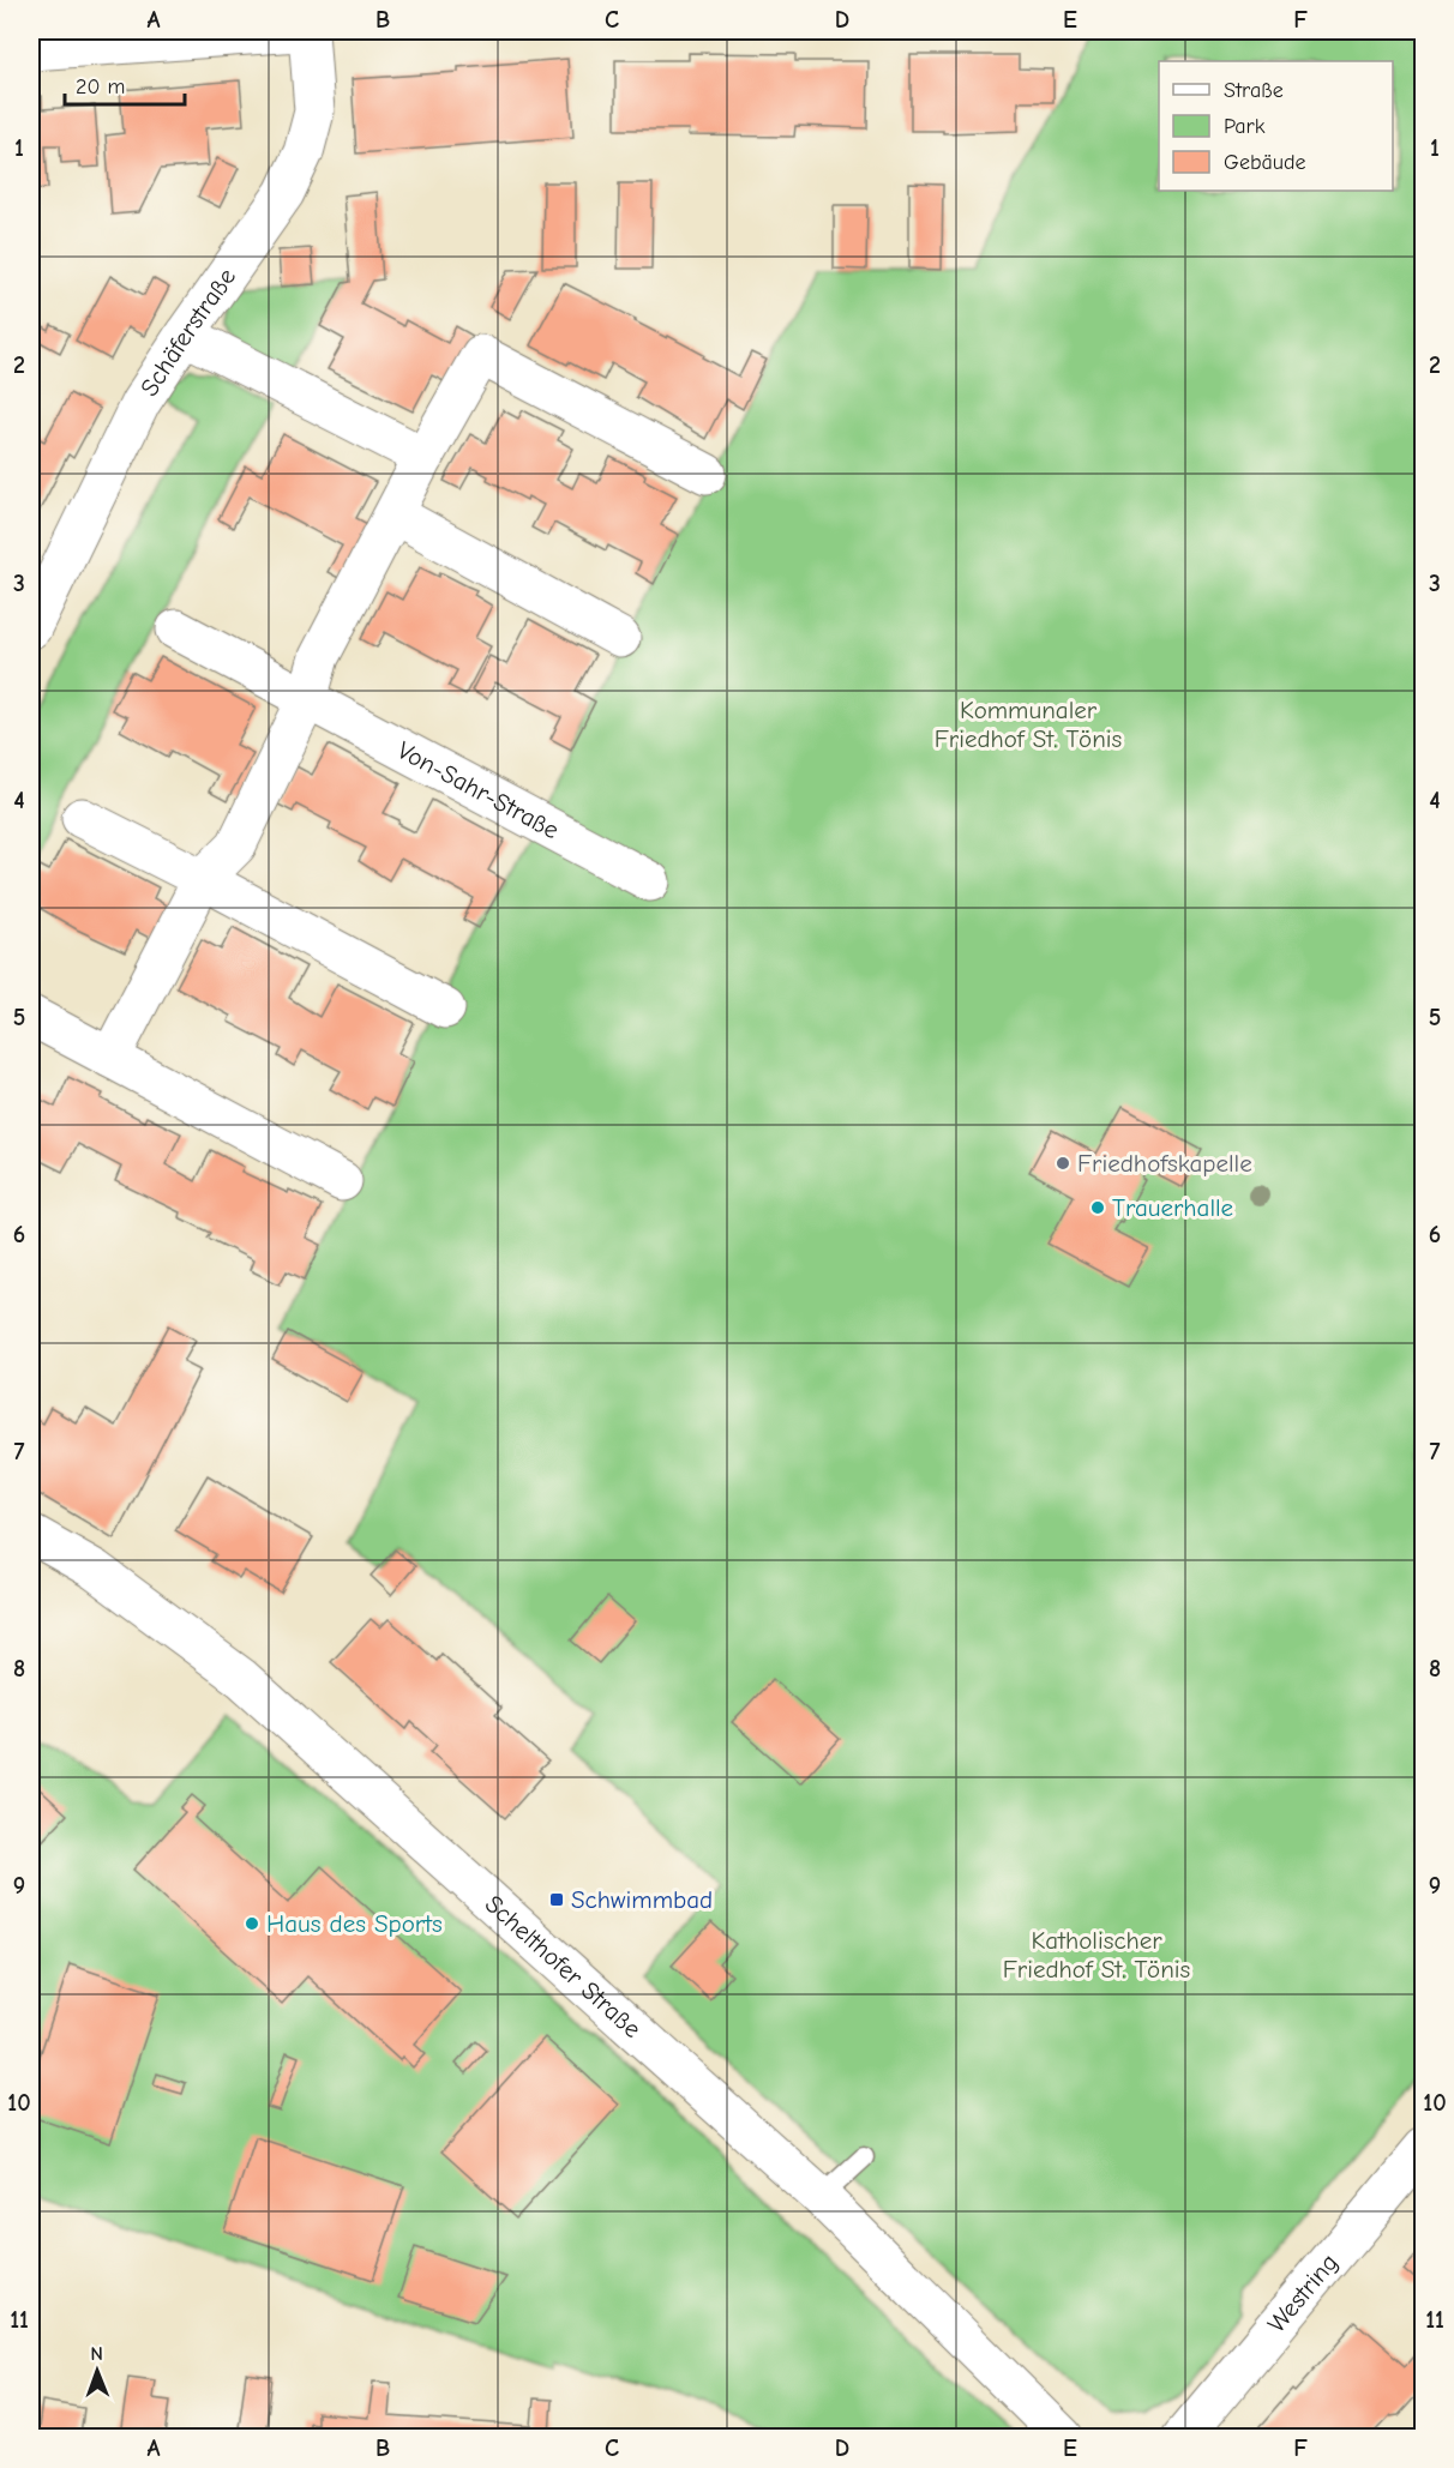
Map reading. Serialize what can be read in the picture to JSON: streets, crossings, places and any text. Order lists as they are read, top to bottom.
{
  "streets": {
    "street": [
      "Schäferstraße",
      "Von-Sahr-Straße",
      "Schelthofer Straße",
      "Westring"
    ]
  },
  "parks": ["Kommunaler Friedhof St. Tönis", "Katholischer Friedhof St. Tönis"],
  "places": {
    "other": ["Friedhofskapelle", "Trauerhalle", "Haus des Sports"],
    "transit": ["Schwimmbad"]
  },
  "legend": ["Straße", "Park", "Gebäude"],
  "scale_bar": "20 m",
  "north": "top",
  "grid": {
    "columns": [
      "A",
      "B",
      "C",
      "D",
      "E",
      "F"
    ],
    "rows": [
      "1",
      "2",
      "3",
      "4",
      "5",
      "6",
      "7",
      "8",
      "9",
      "10",
      "11"
    ]
  }
}
